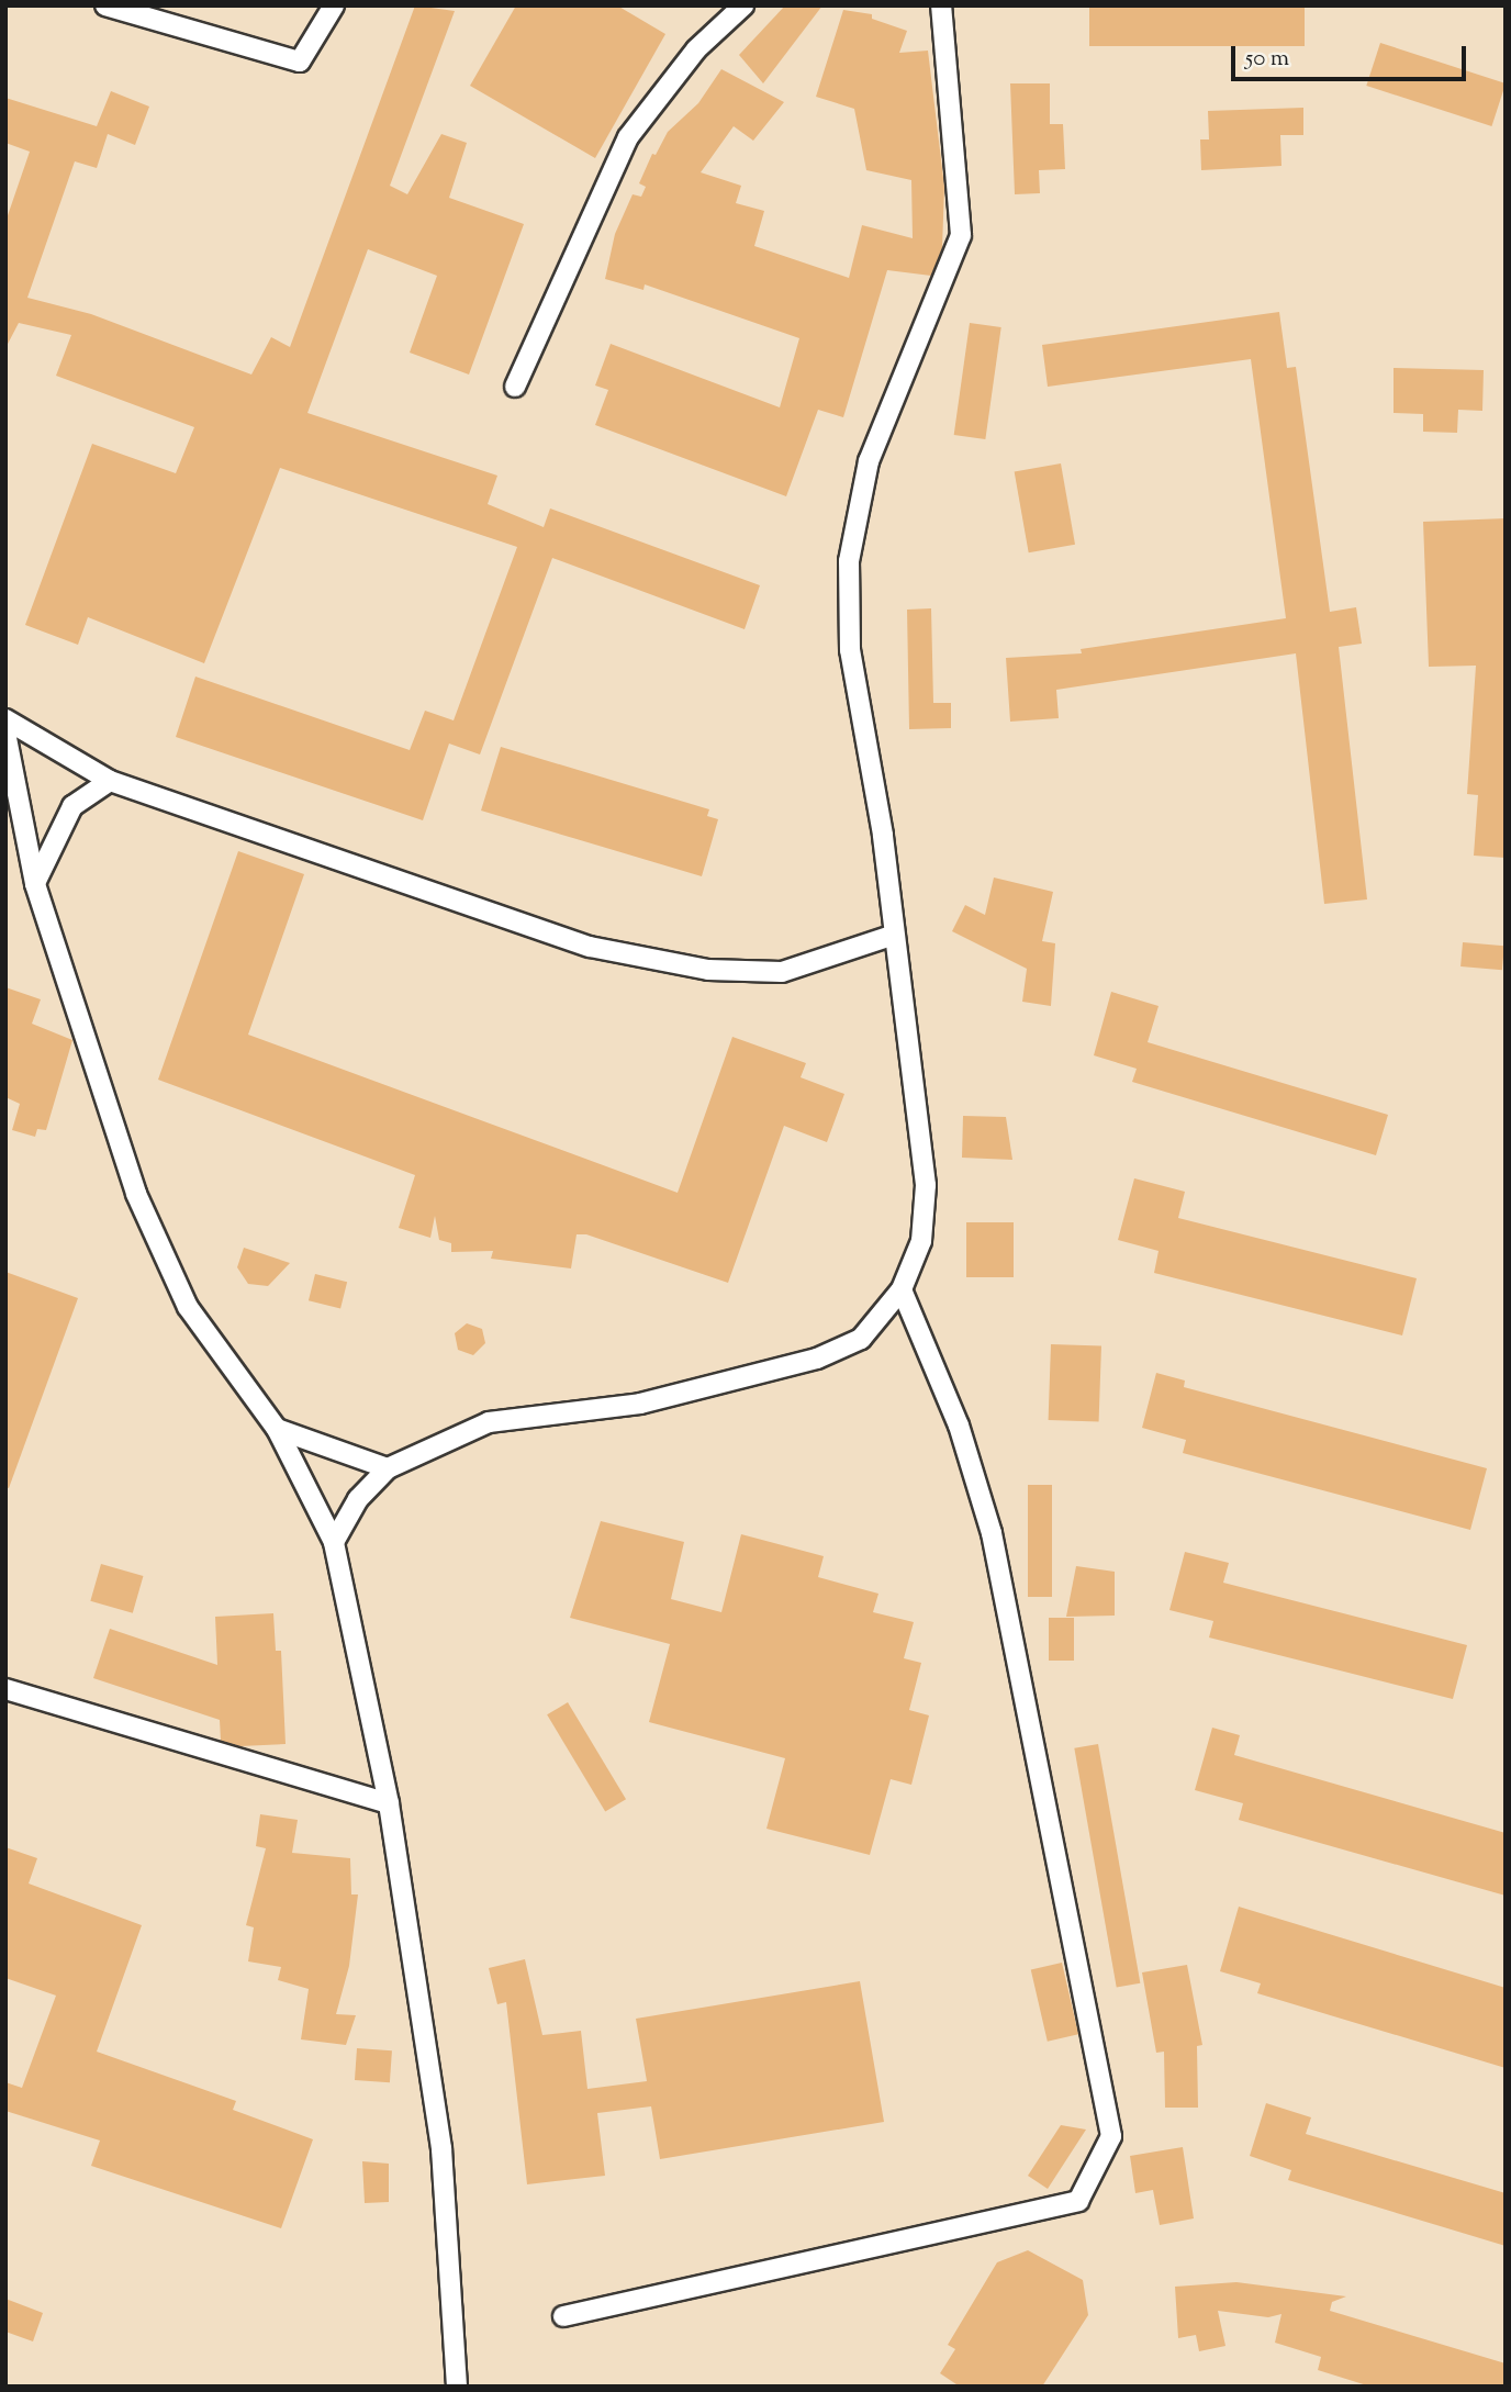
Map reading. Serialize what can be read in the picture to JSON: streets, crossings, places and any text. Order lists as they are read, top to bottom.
{
  "scale_bar": "50 m"
}
